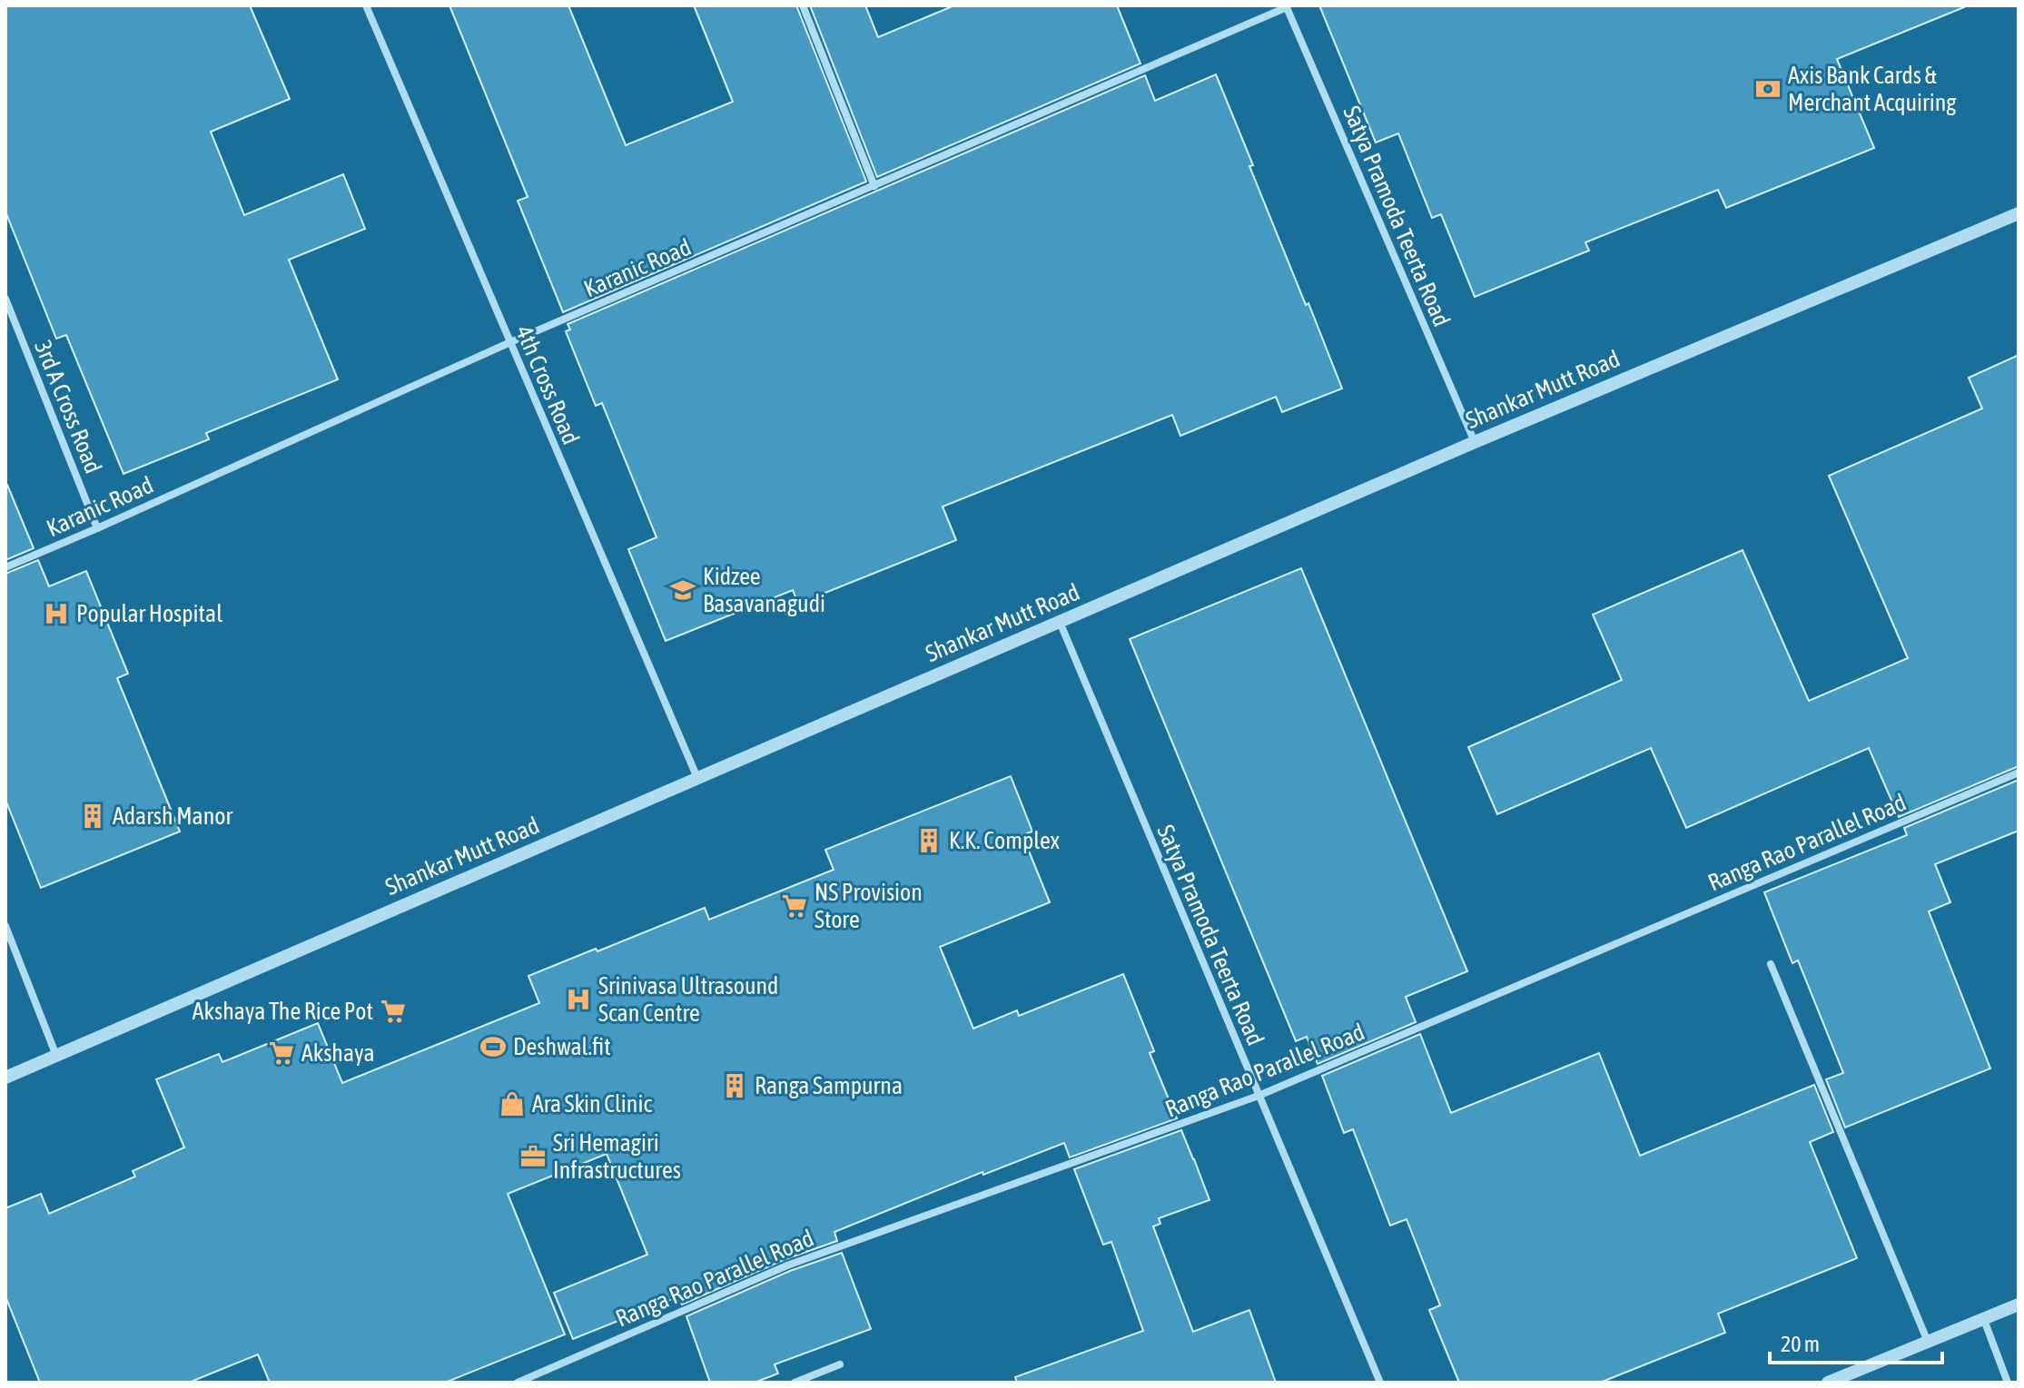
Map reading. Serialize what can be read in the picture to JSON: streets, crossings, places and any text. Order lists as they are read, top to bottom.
{
  "streets": {
    "street": [
      "Satya Pramoda Teerta Road",
      "Karanic Road",
      "4th Cross Road",
      "Shankar Mutt Road",
      "3rd A Cross Road",
      "Ranga Rao Parallel Road"
    ]
  },
  "crossings": [
    ["Satya Pramoda Teerta Road", "Karanic Road"],
    ["Satya Pramoda Teerta Road", "Shankar Mutt Road"],
    ["Satya Pramoda Teerta Road", "Ranga Rao Parallel Road"],
    ["Karanic Road", "4th Cross Road"],
    ["Karanic Road", "3rd A Cross Road"],
    ["4th Cross Road", "Shankar Mutt Road"]
  ],
  "places": {
    "bank": ["Axis Bank Cards & Merchant Acquiring"],
    "school or university": ["Kidzee Basavanagudi"],
    "hospital": ["Popular Hospital", "Srinivasa Ultrasound Scan Centre"],
    "building": ["Adarsh Manor", "K.K. Complex", "Ranga Sampurna"],
    "supermarket": ["NS Provision Store", "Akshaya The Rice Pot", "Akshaya"],
    "sports": ["Deshwal.fit"],
    "shop": ["Ara Skin Clinic"],
    "office": ["Sri Hemagiri Infrastructures"]
  },
  "scale_bar": "20 m"
}
